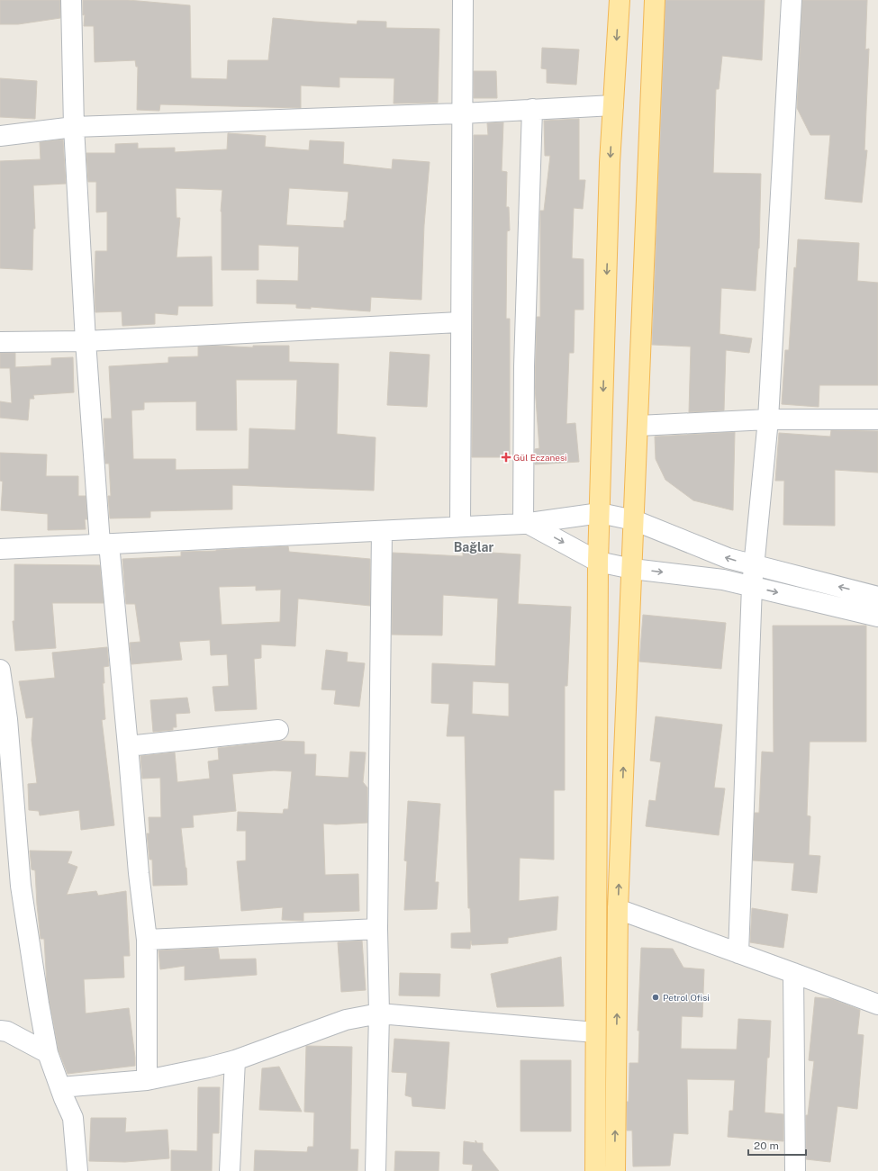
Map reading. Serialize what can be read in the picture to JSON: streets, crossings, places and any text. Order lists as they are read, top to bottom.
{
  "districts": ["Bağlar"],
  "places": {
    "health": ["Gül Eczanesi"],
    "other": ["Petrol Ofisi"]
  },
  "scale_bar": "20 m"
}
